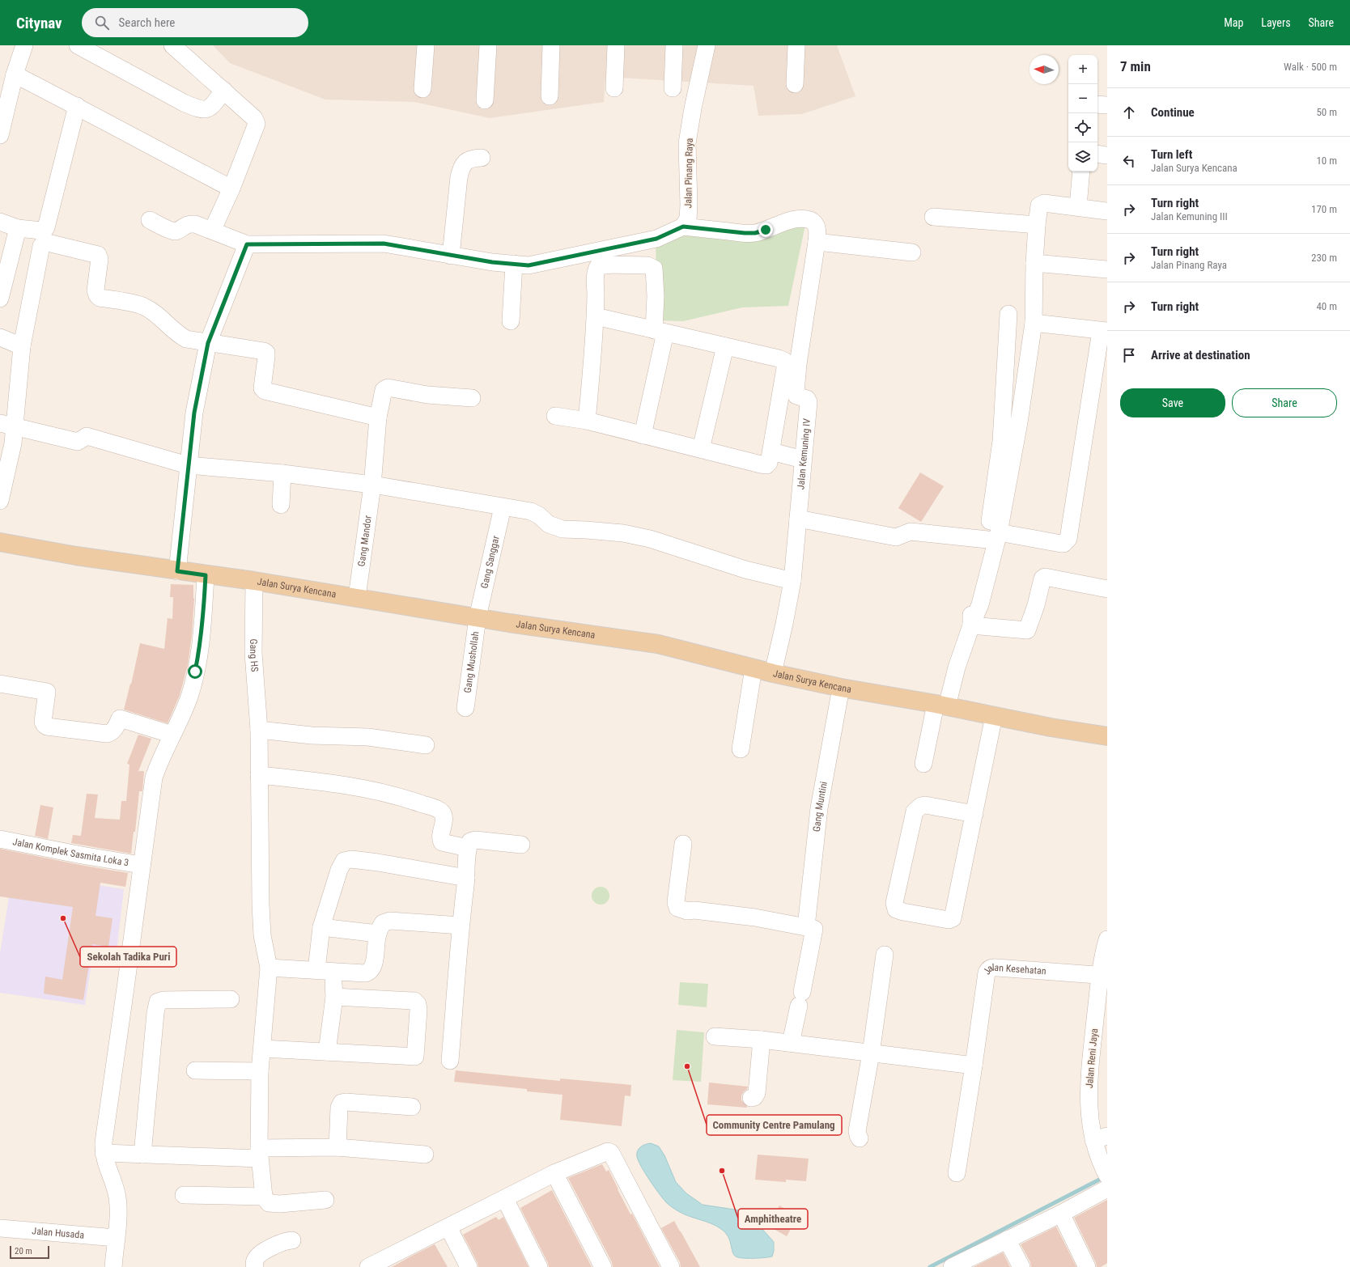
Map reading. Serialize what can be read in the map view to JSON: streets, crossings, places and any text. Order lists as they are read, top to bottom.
{
  "streets": {
    "main road": ["Jalan Surya Kencana"],
    "street": [
      "Jalan Pinang Raya",
      "Jalan Kemuning IV",
      "Gang Mandor",
      "Gang Sanggar",
      "Gang HS",
      "Gang Mushollah",
      "Gang Muntini",
      "Jalan Komplek Sasmita Loka 3",
      "Jalan Kesehatan",
      "Jalan Reni Jaya",
      "Jalan Husada"
    ]
  },
  "crossings": [
    ["Jalan Kemuning IV", "Jalan Surya Kencana"],
    ["Gang Mandor", "Jalan Surya Kencana"],
    ["Gang Sanggar", "Jalan Surya Kencana"],
    ["Gang Sanggar", "Gang Mushollah"],
    ["Jalan Surya Kencana", "Gang HS"],
    ["Jalan Surya Kencana", "Gang Mushollah"],
    ["Jalan Surya Kencana", "Gang Muntini"],
    ["Jalan Kesehatan", "Jalan Reni Jaya"]
  ],
  "places": ["Sekolah Tadika Puri", "Community Centre Pamulang", "Amphitheatre"],
  "scale_bar": "20 m",
  "north": "left",
  "page": {
    "header": "Citynav",
    "search": "Search here",
    "nav": ["Map", "Layers", "Share"],
    "heading": ["7 min", "Walk · 500 m"],
    "map_buttons": ["+", "−"],
    "list": [
      ["Continue", "50 m"],
      ["Turn left", "Jalan Surya Kencana", "10 m"],
      ["Turn right", "Jalan Kemuning III", "170 m"],
      ["Turn right", "Jalan Pinang Raya", "230 m"],
      ["Turn right", "40 m"],
      "Arrive at destination"
    ],
    "buttons": ["Save", "Share"],
    "scale": "20 m"
  }
}
